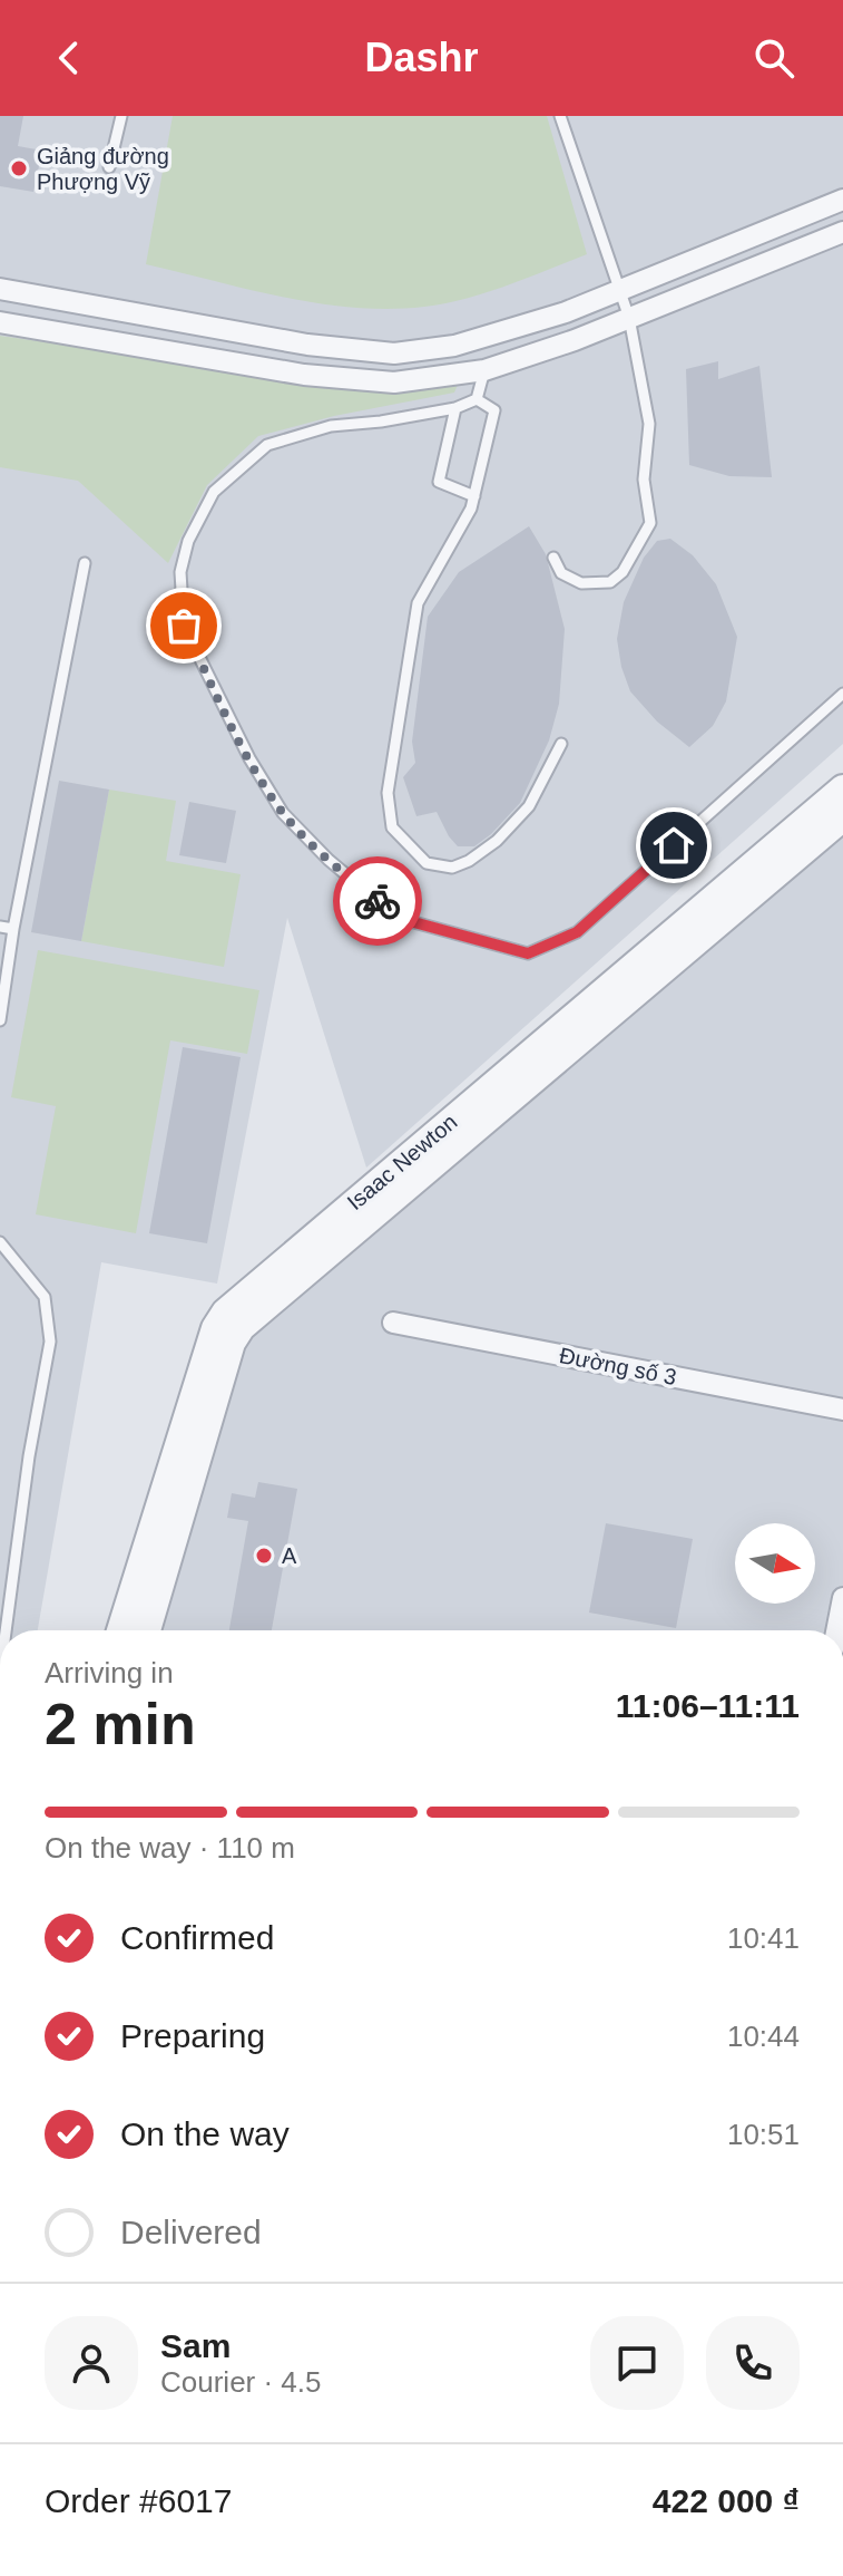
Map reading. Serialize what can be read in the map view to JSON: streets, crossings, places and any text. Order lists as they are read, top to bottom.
{
  "streets": {
    "street": ["Isaac Newton", "Đường số 3"]
  },
  "places": ["Giảng đường Phượng Vỹ", "A"],
  "north": "right",
  "page": {
    "header": "Dashr",
    "heading": ["2 min", "Arriving in", "11:06–11:11"],
    "panel": [
      "Sam",
      "Courier · 4.5",
      "Order #6017",
      "422 000 ₫"
    ],
    "bar": "On the way · 110 m",
    "list": [
      ["Confirmed", "10:41"],
      ["Preparing", "10:44"],
      ["On the way", "10:51"],
      "Delivered"
    ]
  }
}
